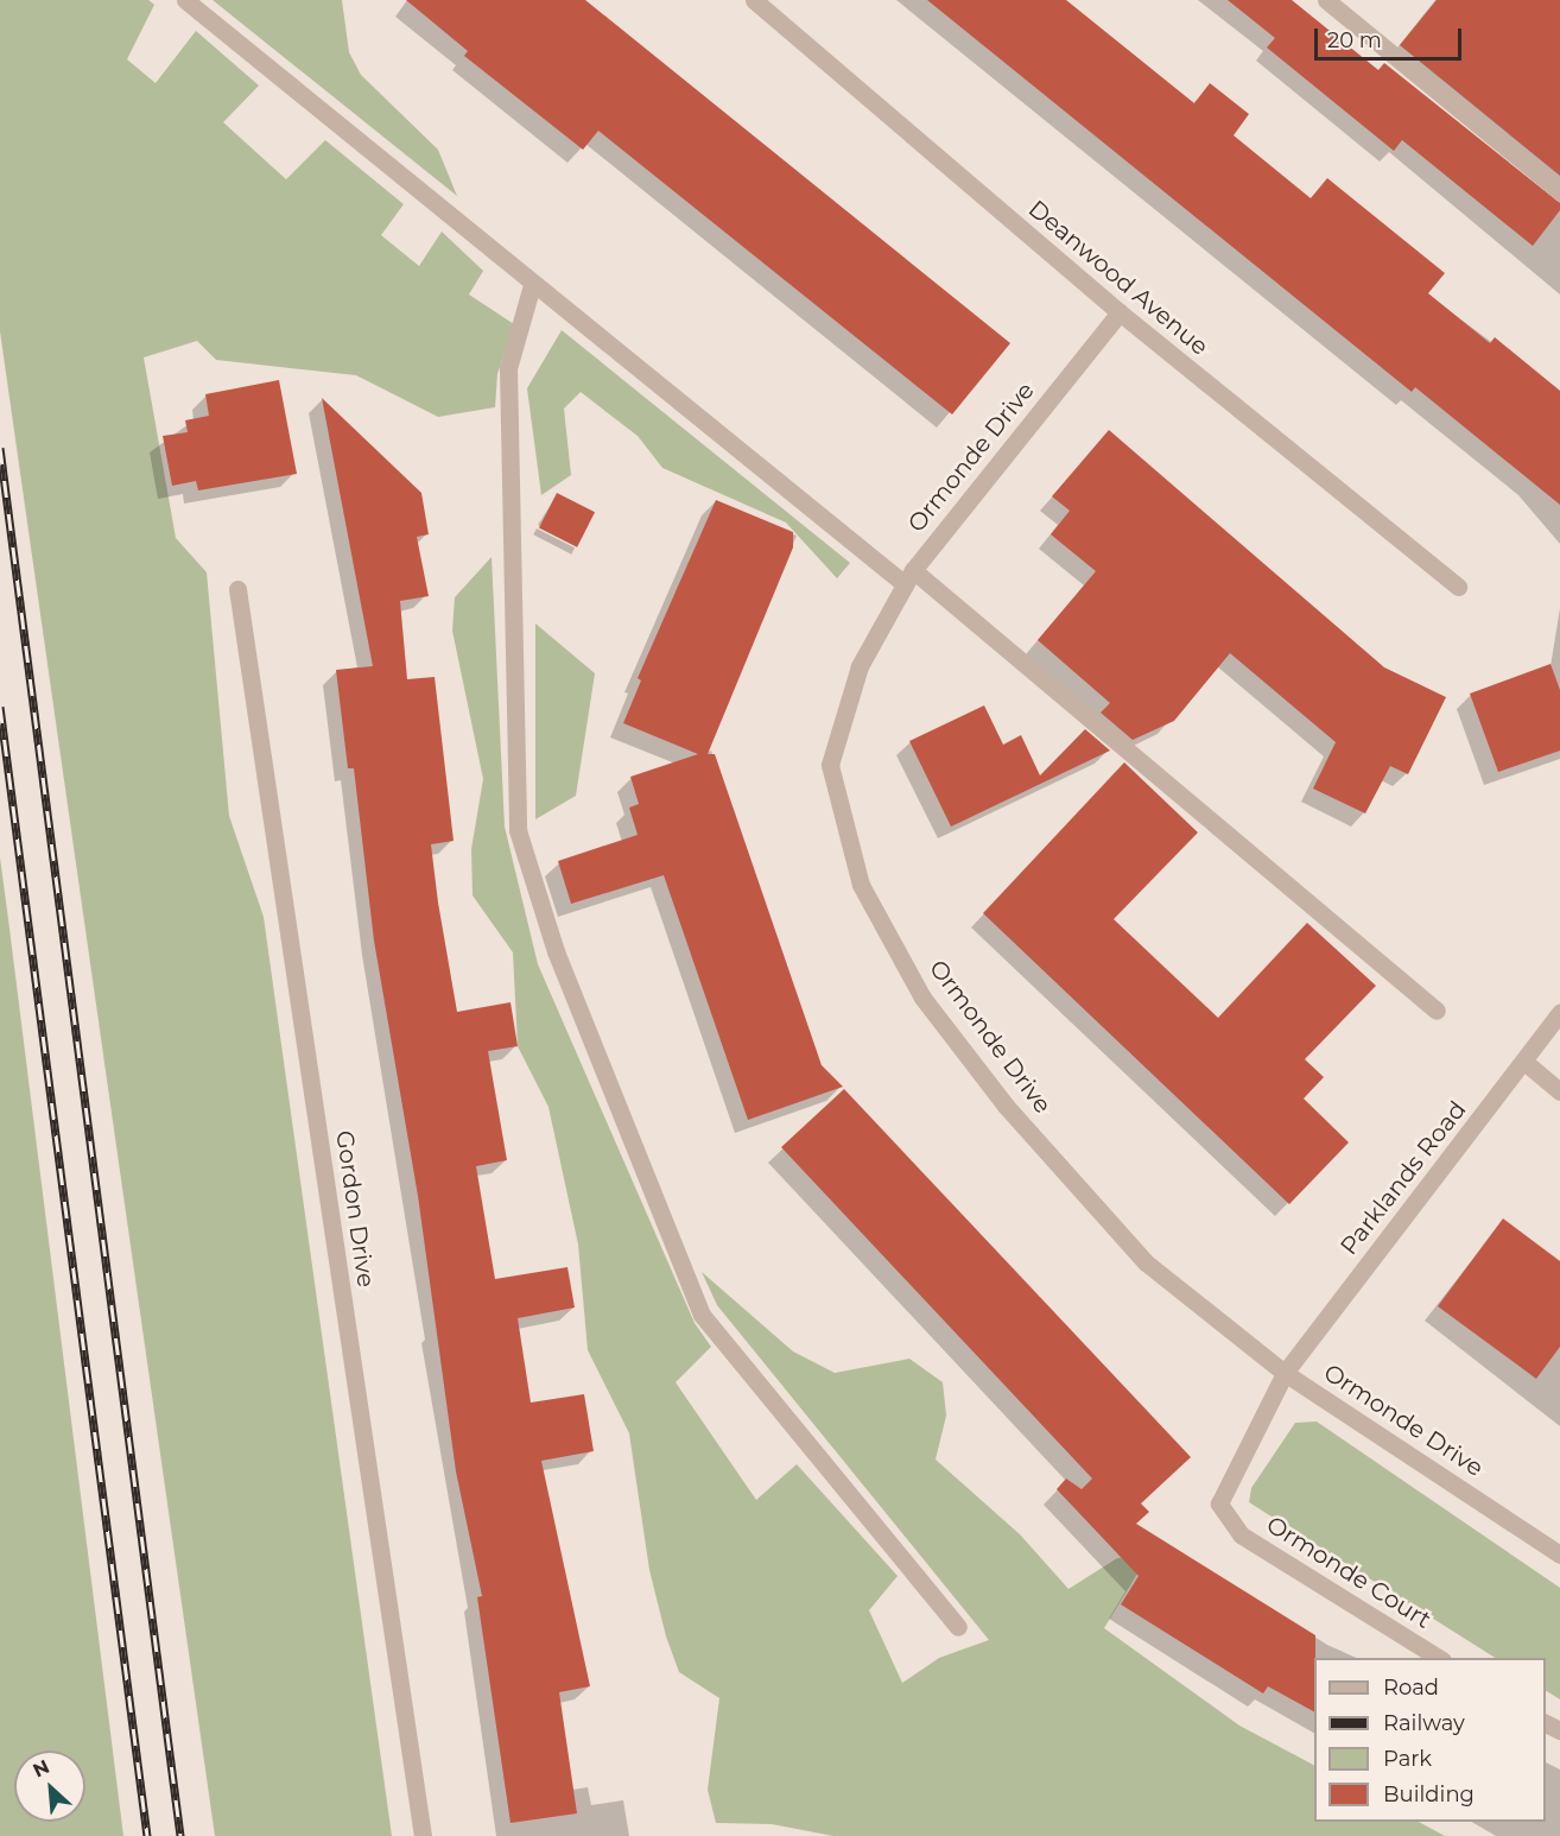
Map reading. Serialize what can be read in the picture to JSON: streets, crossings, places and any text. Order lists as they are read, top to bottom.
{
  "streets": {
    "street": [
      "Deanwood Avenue",
      "Ormonde Drive",
      "Parklands Road",
      "Gordon Drive",
      "Ormonde Court"
    ]
  },
  "crossings": [
    ["Deanwood Avenue", "Ormonde Drive"],
    ["Ormonde Drive", "Parklands Road"],
    ["Ormonde Drive", "Ormonde Court"],
    ["Parklands Road", "Ormonde Court"]
  ],
  "legend": [
    "Road",
    "Railway",
    "Park",
    "Building"
  ],
  "scale_bar": "20 m",
  "north": "top left"
}
